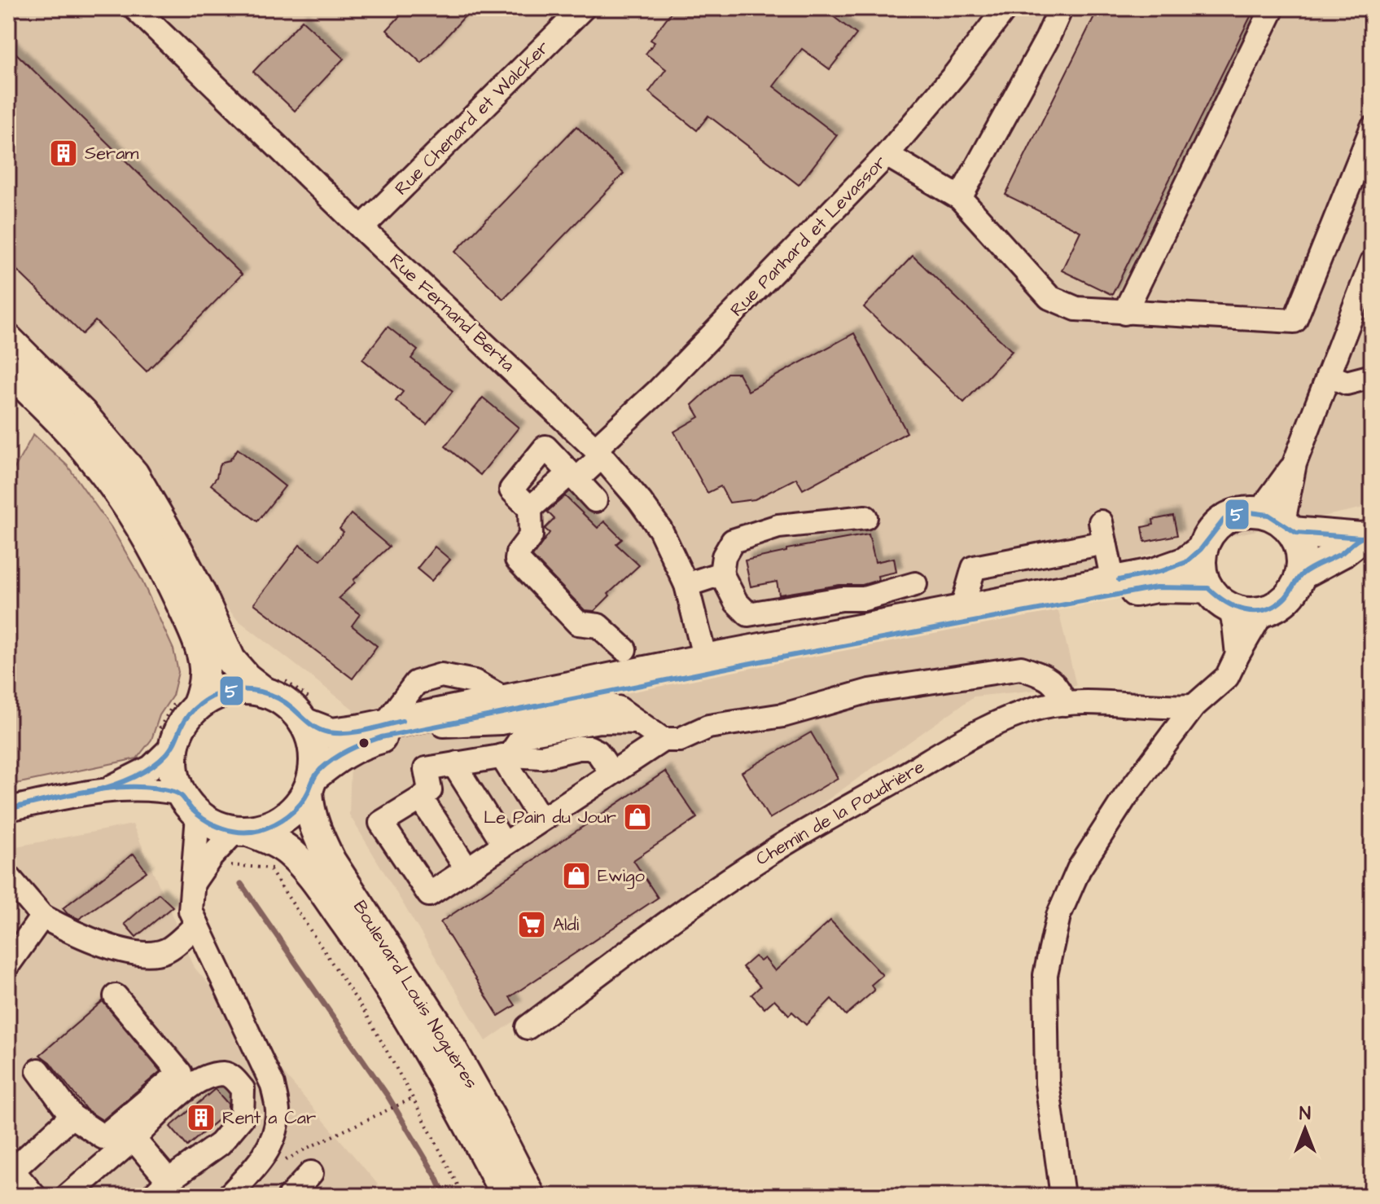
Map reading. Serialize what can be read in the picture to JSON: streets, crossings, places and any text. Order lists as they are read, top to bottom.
{
  "streets": {
    "main road": ["Boulevard Louis Noguères"],
    "street": [
      "Rue Chenard et Walcker",
      "Rue Panhard et Levassor",
      "Rue Fernand Berta",
      "Chemin de la Poudrière"
    ]
  },
  "crossings": [
    ["Rue Chenard et Walcker", "Rue Fernand Berta"],
    ["Rue Panhard et Levassor", "Rue Fernand Berta"]
  ],
  "places": {
    "building": ["Seram", "Rent a Car"],
    "shop": ["Le Pain du Jour", "Ewigo"],
    "supermarket": ["Aldi"]
  },
  "lines": ["transit line 5"],
  "north": "top"
}
